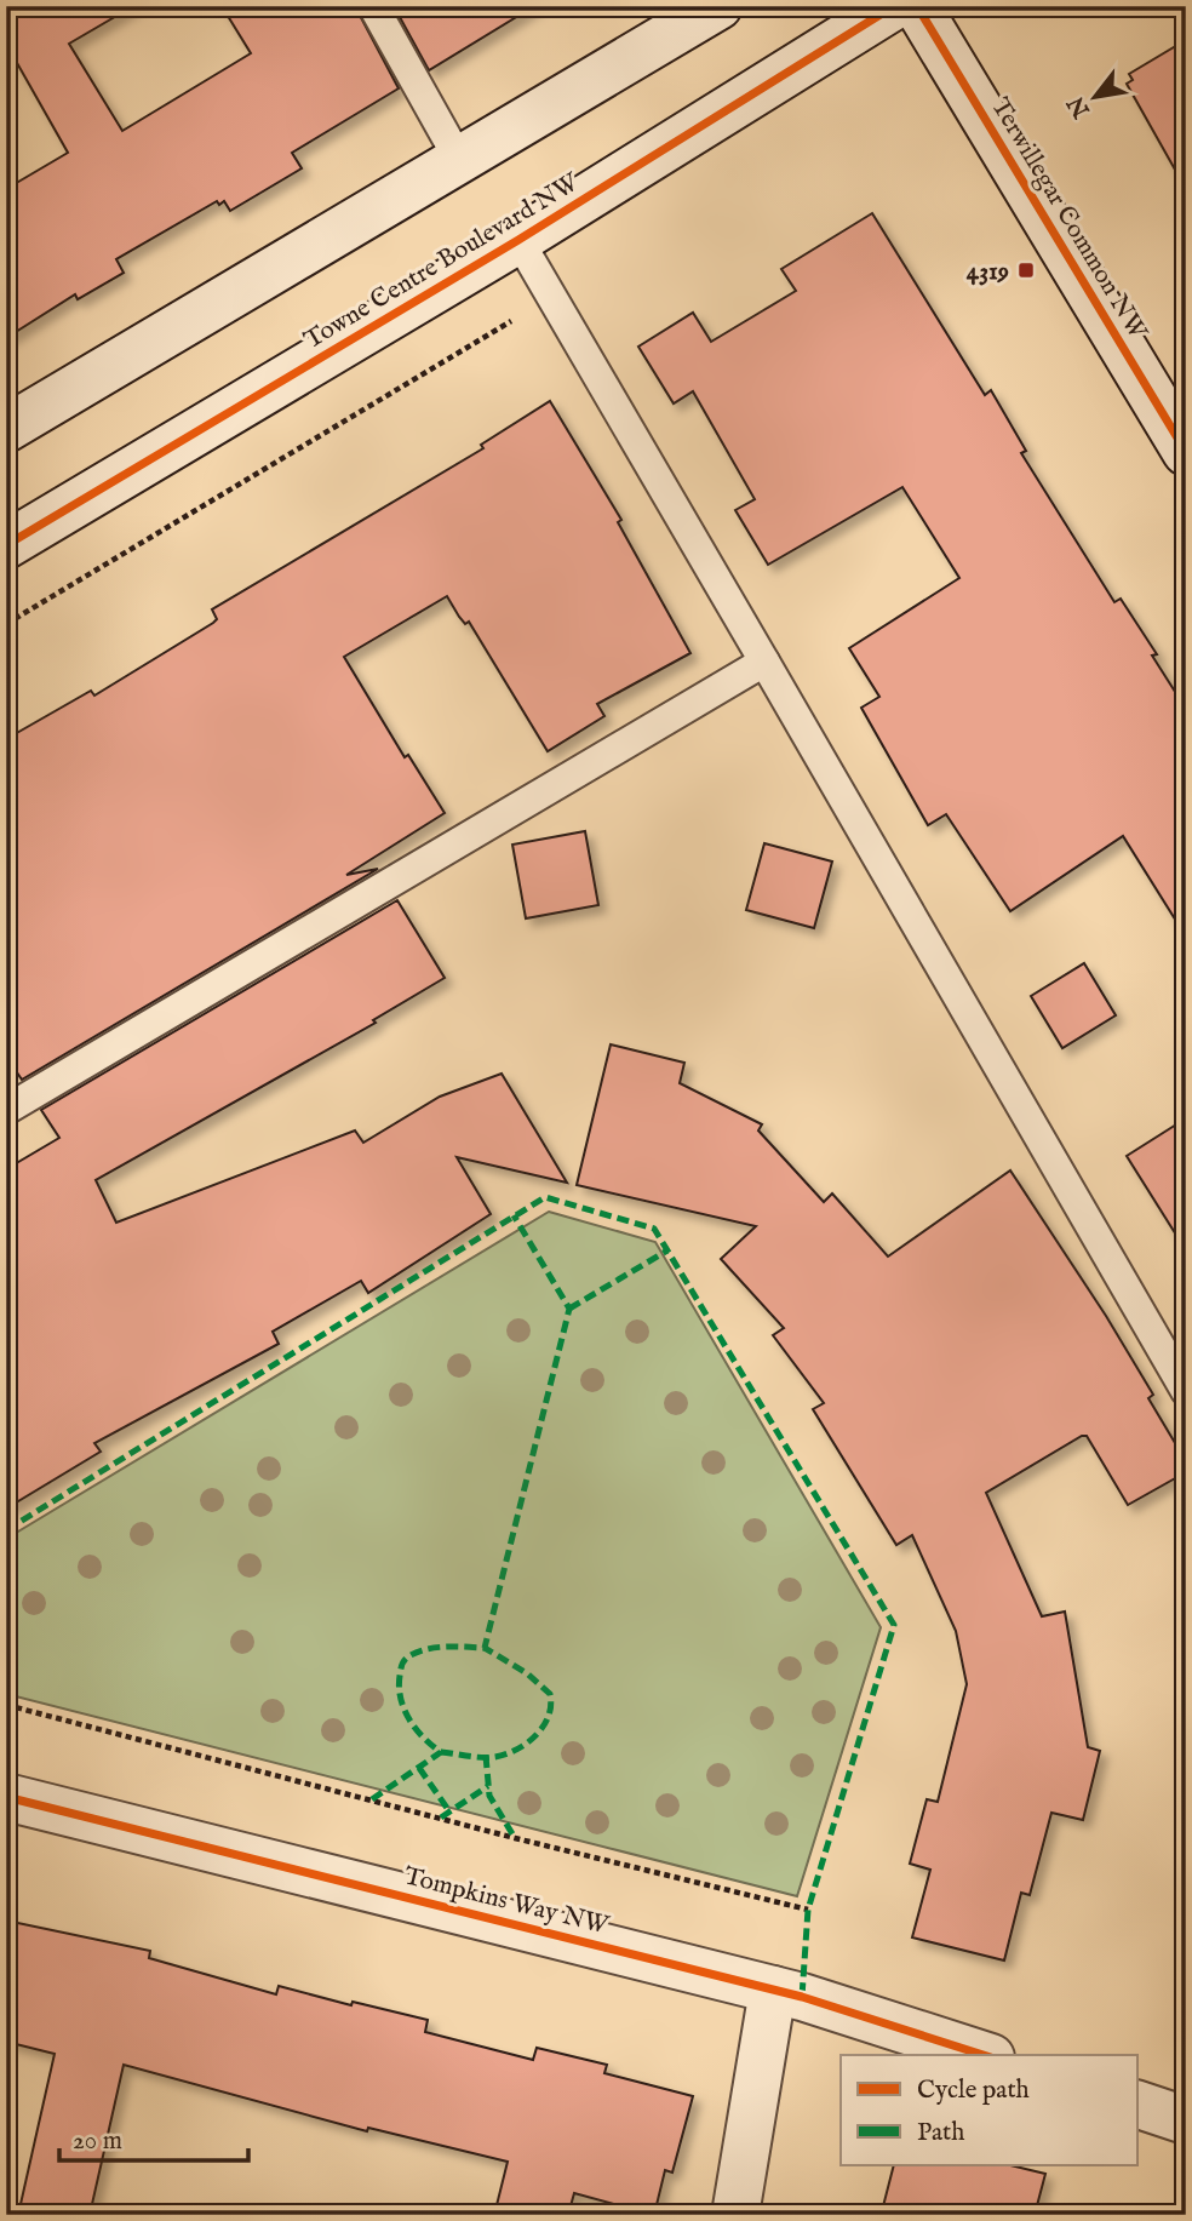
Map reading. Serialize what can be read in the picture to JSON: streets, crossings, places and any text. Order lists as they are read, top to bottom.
{
  "streets": {
    "street": ["Terwillegar Common NW", "Towne Centre Boulevard NW", "Tompkins Way NW"]
  },
  "places": {
    "transit": ["4319"]
  },
  "legend": ["Cycle path", "Path"],
  "scale_bar": "20 m",
  "north": "bottom left"
}
